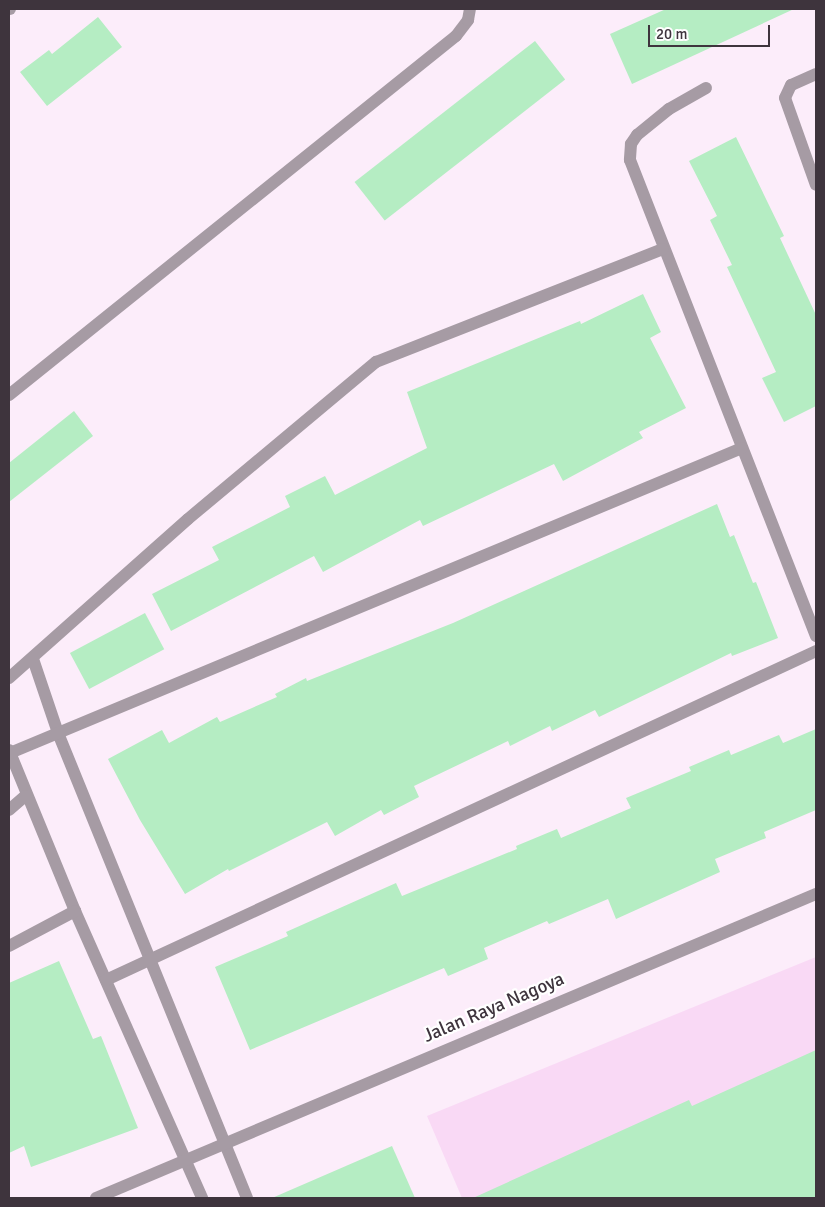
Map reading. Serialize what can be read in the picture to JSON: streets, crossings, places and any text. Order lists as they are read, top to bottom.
{
  "streets": {
    "street": ["Jalan Raya Nagoya"]
  },
  "scale_bar": "20 m"
}
